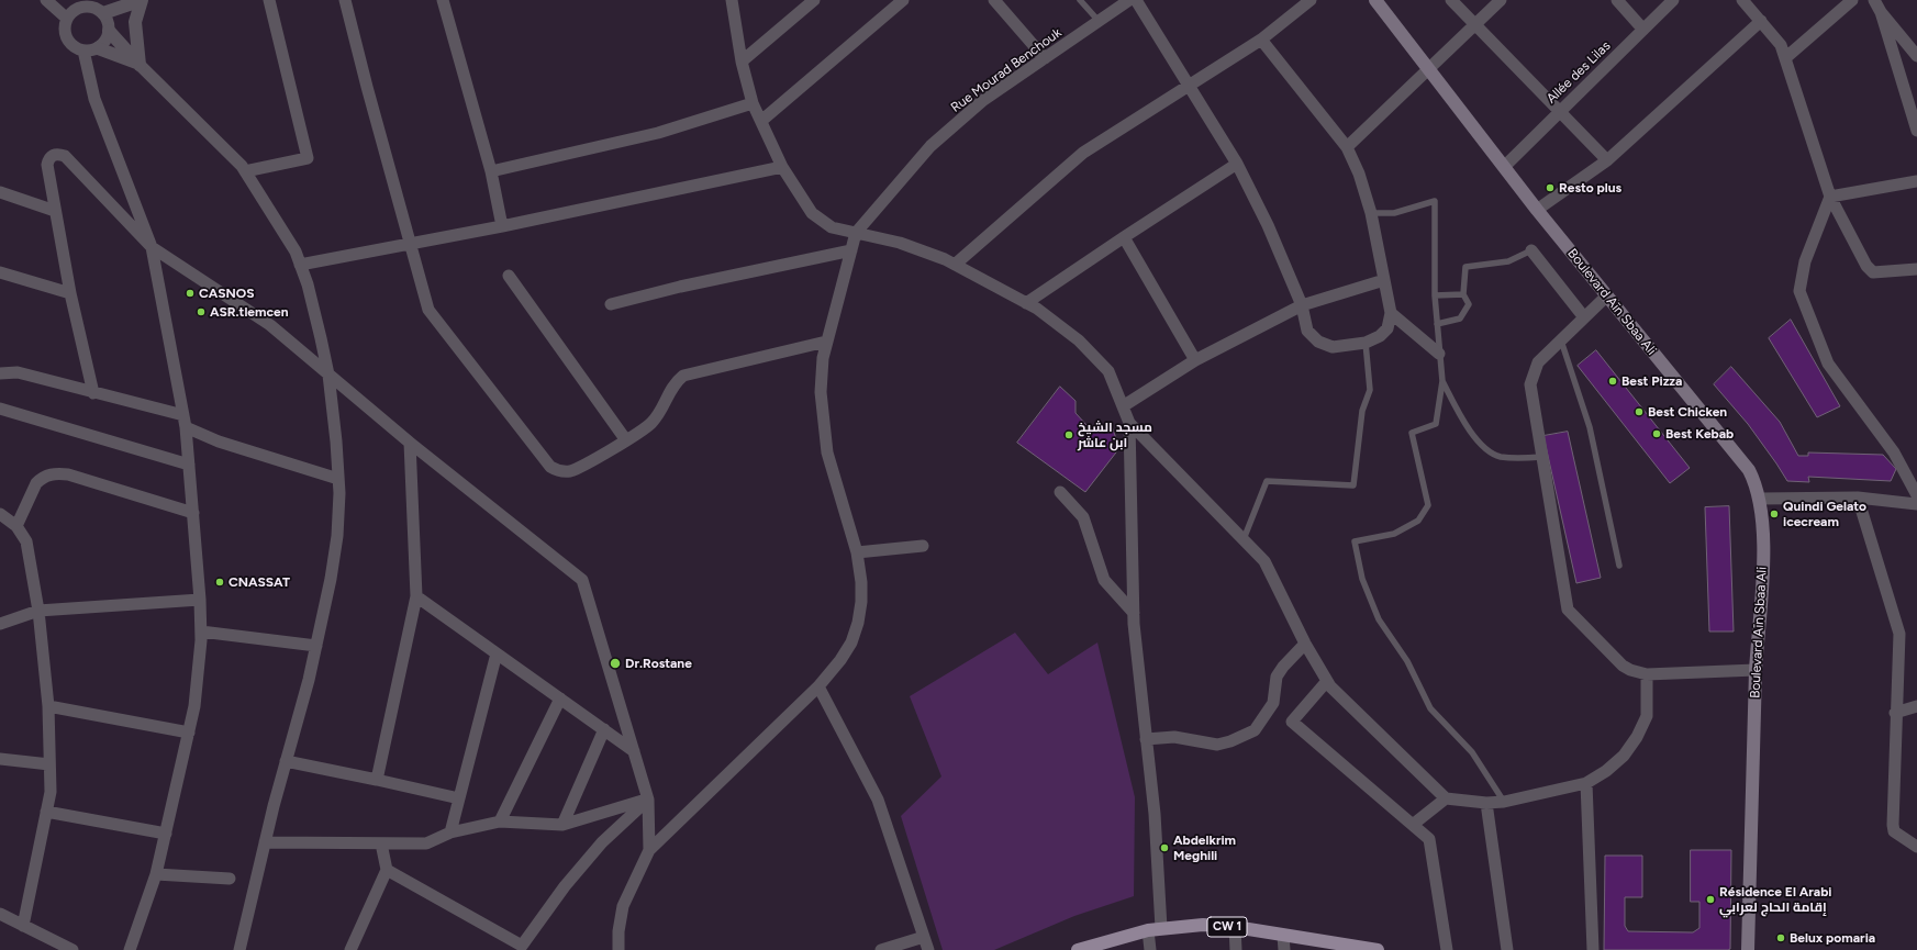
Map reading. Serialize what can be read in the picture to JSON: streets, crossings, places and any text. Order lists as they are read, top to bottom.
{
  "streets": {
    "main road": ["Boulevard Aïn Sbaa Ali", "CW 1"],
    "street": ["Rue Mourad Benchouk", "Allée des Lilas"]
  },
  "crossings": [
    ["Allée des Lilas", "Boulevard Aïn Sbaa Ali"]
  ],
  "places": [
    "Resto plus",
    "CASNOS",
    "ASR.tlemcen",
    "Best Pizza",
    "Best Chicken",
    "Best Kebab",
    "مسجد الشيخ ابن عاشر",
    "Quindi Gelato icecream",
    "CNASSAT",
    "Dr.Rostane",
    "Abdelkrim Meghili",
    "Résidence El Arabi إقامة الحاج لعرابي",
    "Belux pomaria"
  ]
}
